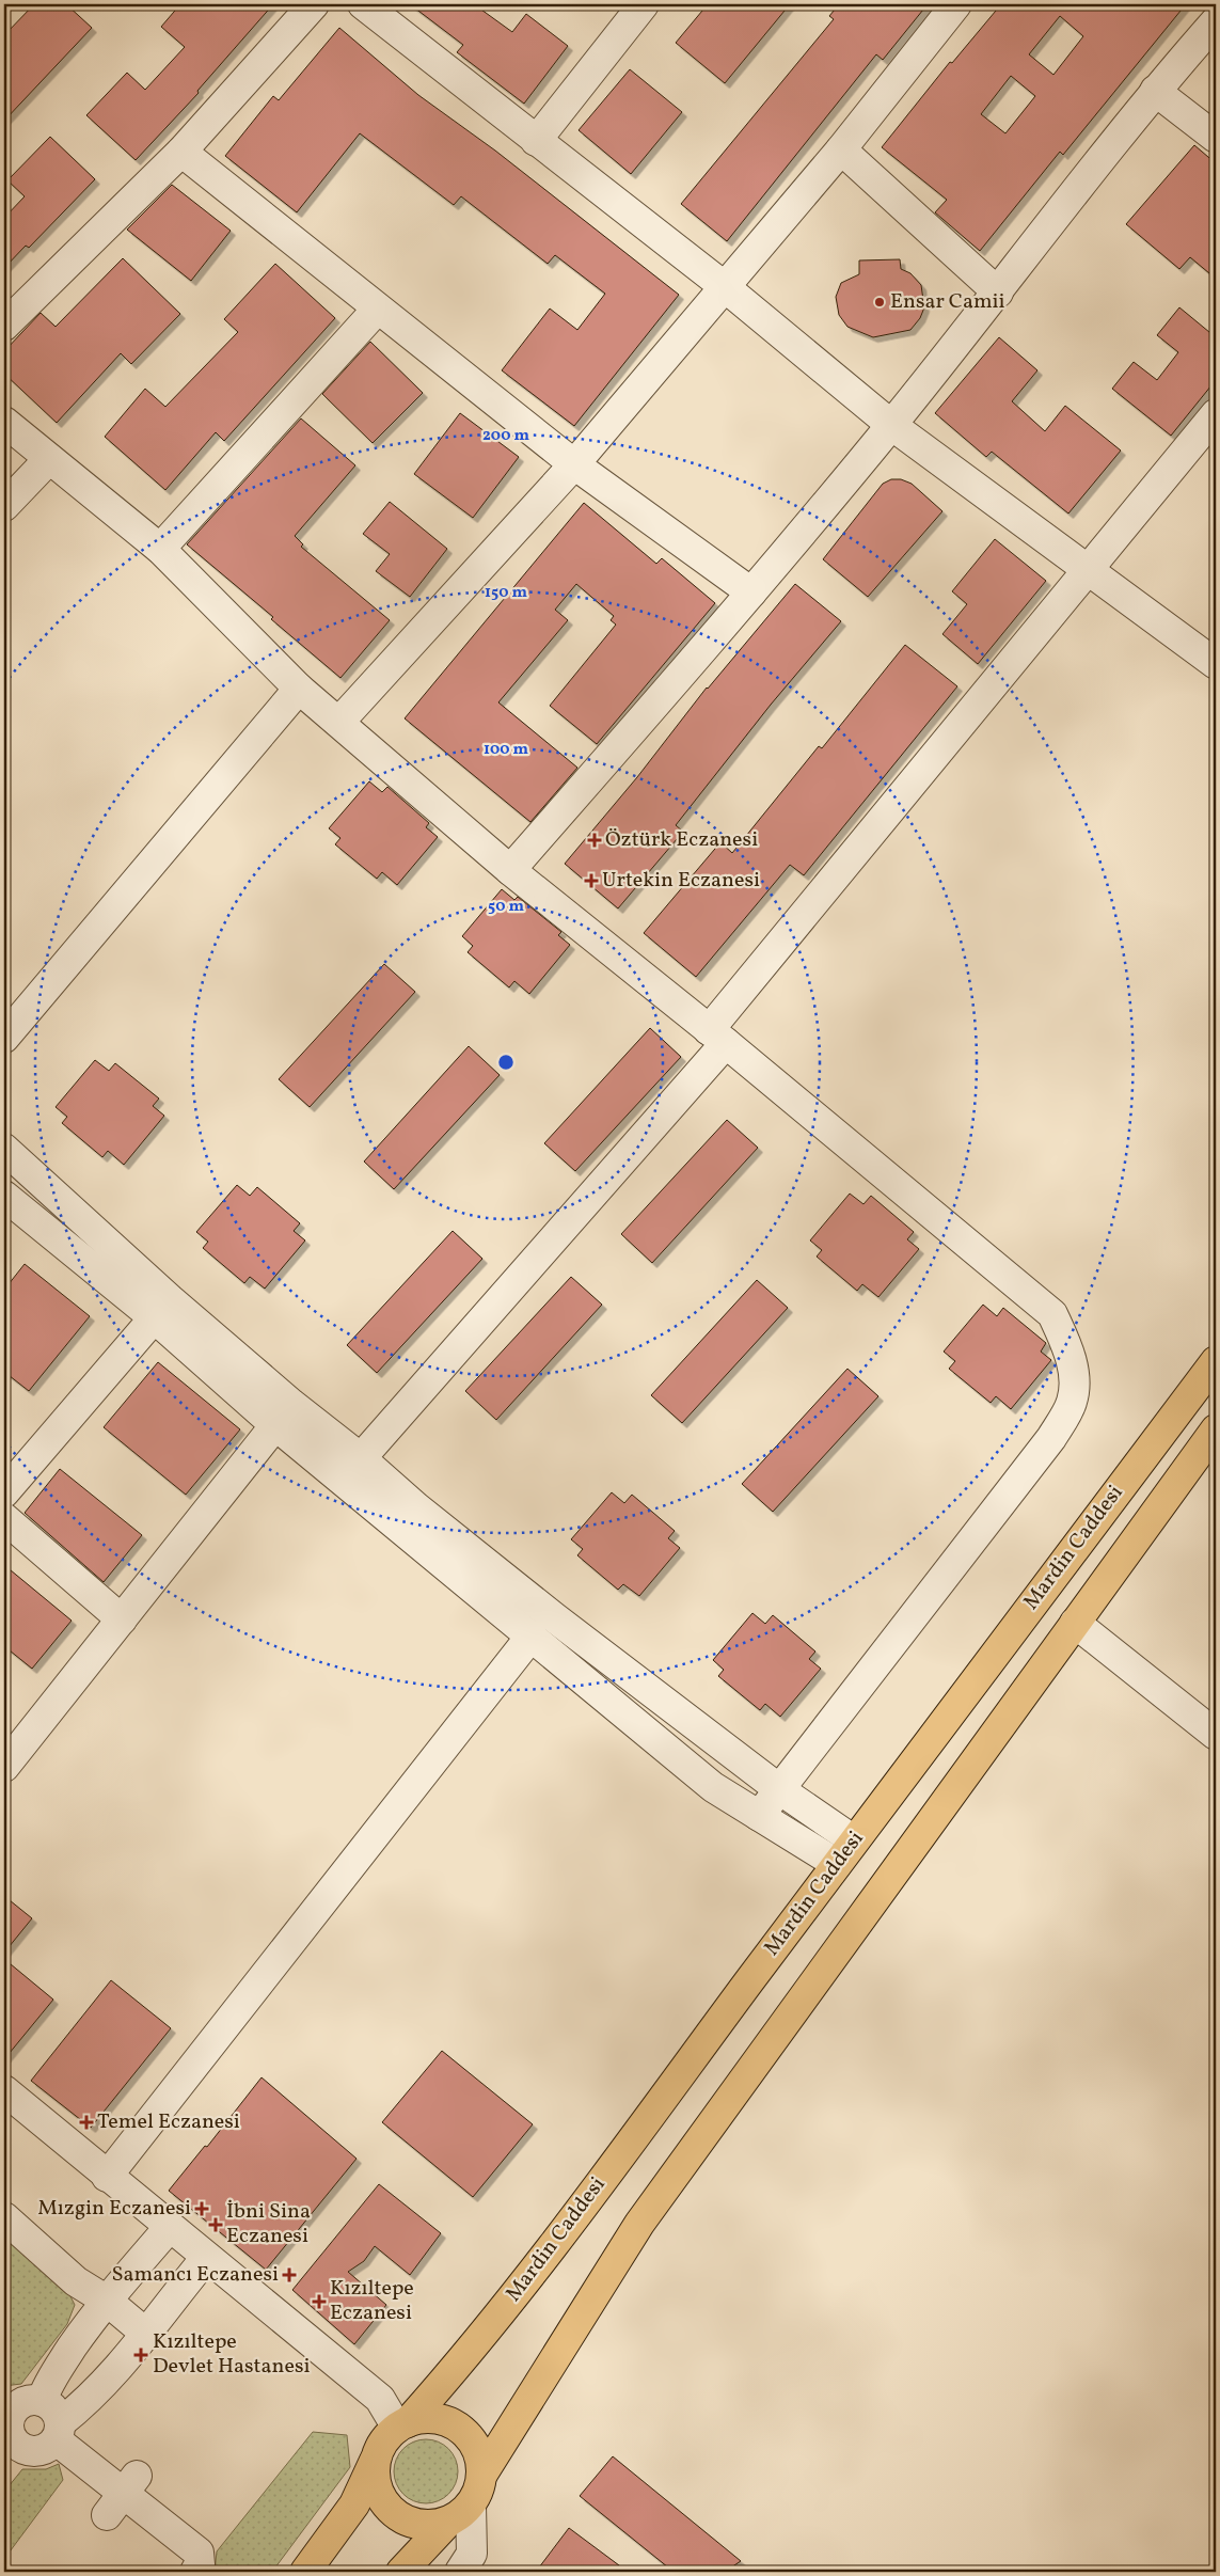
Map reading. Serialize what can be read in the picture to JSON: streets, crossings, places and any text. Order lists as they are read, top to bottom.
{
  "streets": {
    "highway": ["Mardin Caddesi"]
  },
  "places": {
    "other": ["Ensar Camii"],
    "health": [
      "Öztürk Eczanesi",
      "Urtekin Eczanesi",
      "Temel Eczanesi",
      "Mızgin Eczanesi",
      "İbni Sina Eczanesi",
      "Samancı Eczanesi",
      "Kızıltepe Eczanesi",
      "Kızıltepe Devlet Hastanesi"
    ]
  },
  "rings": [
    "200 m",
    "150 m",
    "100 m",
    "50 m"
  ]
}
